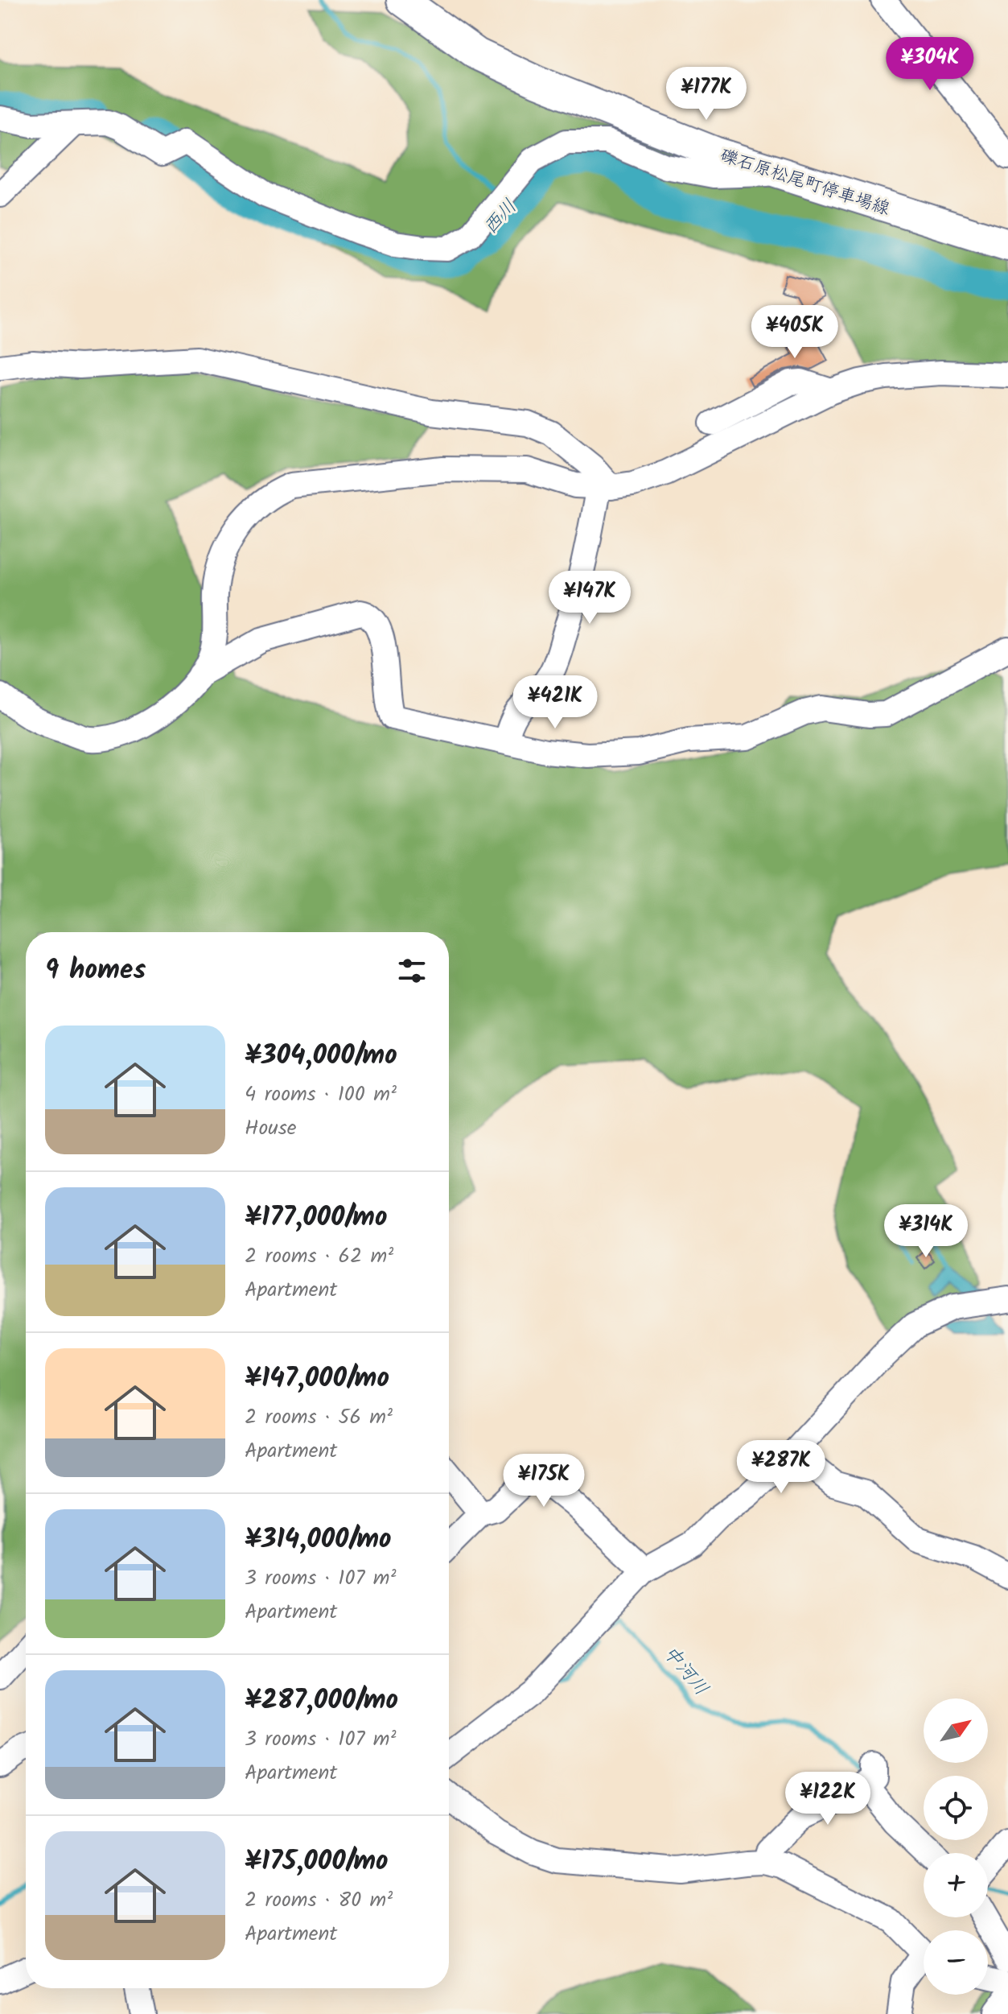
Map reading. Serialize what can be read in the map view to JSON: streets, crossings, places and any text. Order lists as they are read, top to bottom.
{
  "streets": {
    "main road": ["礫石原松尾町停車場線"]
  },
  "water": ["西川", "中河川"],
  "north": "top right",
  "page": {
    "price": [
      "¥304K",
      "¥177K",
      "¥405K",
      "¥147K",
      "¥421K",
      "¥314K",
      "¥287K",
      "¥175K",
      "¥122K"
    ],
    "heading": "9 homes",
    "list": [
      {
        "name": "¥304,000/mo",
        "note": "4 rooms · 100 m² · House"
      },
      {
        "name": "¥177,000/mo",
        "note": "2 rooms · 62 m² · Apartment"
      },
      {
        "name": "¥147,000/mo",
        "note": "2 rooms · 56 m² · Apartment"
      },
      {
        "name": "¥314,000/mo",
        "note": "3 rooms · 107 m² · Apartment"
      },
      {
        "name": "¥287,000/mo",
        "note": "3 rooms · 107 m² · Apartment"
      },
      {
        "name": "¥175,000/mo",
        "note": "2 rooms · 80 m² · Apartment"
      }
    ],
    "map_buttons": ["+", "−"]
  }
}
